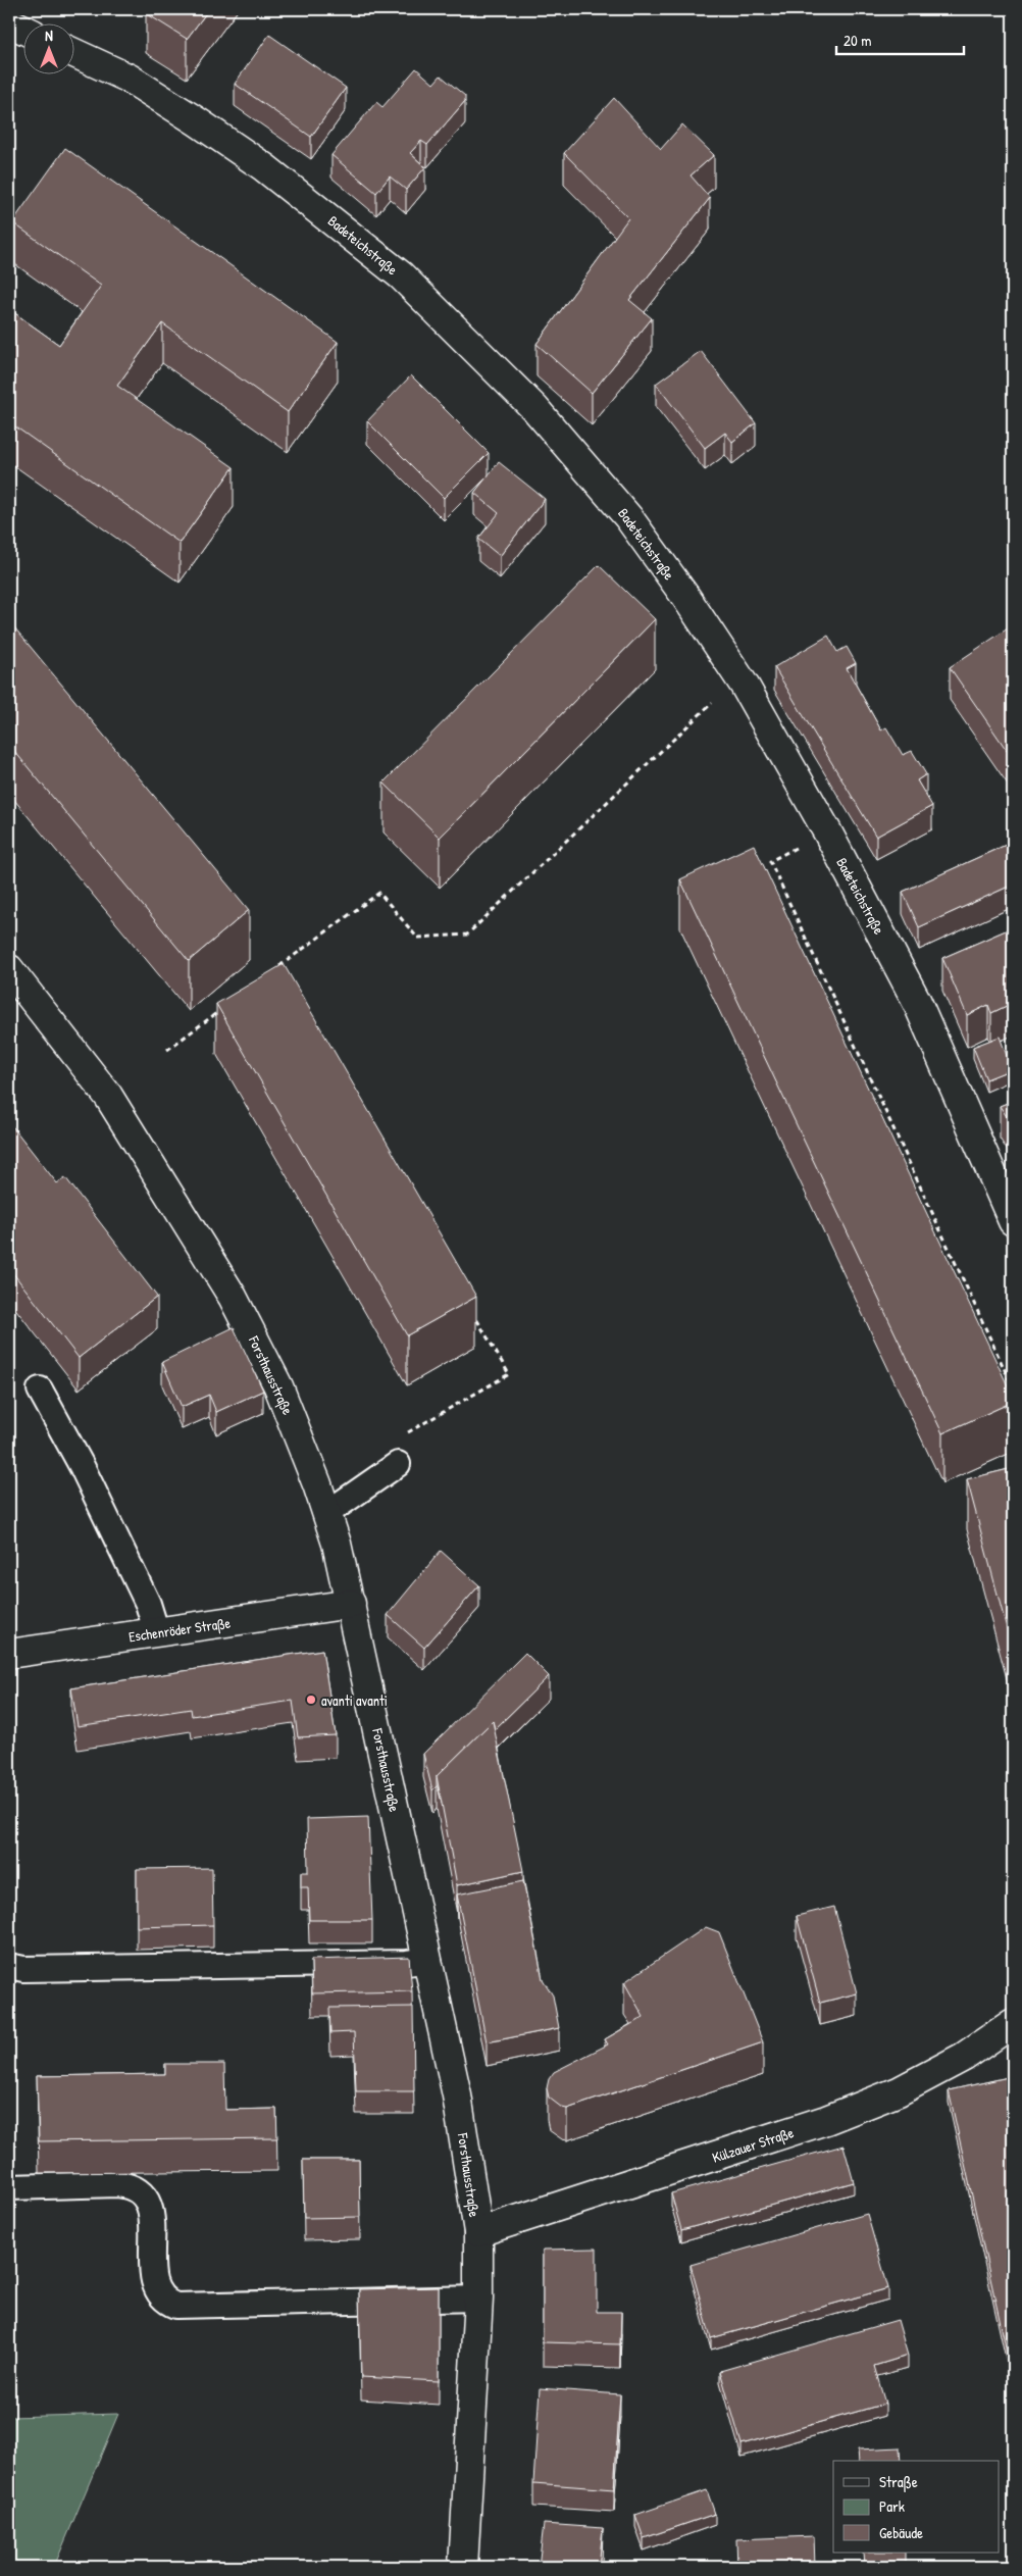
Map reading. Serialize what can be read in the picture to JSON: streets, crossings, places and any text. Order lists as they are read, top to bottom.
{
  "streets": {
    "street": [
      "Badeteichstraße",
      "Forsthausstraße",
      "Eschenröder Straße",
      "Külzauer Straße"
    ]
  },
  "crossings": [
    ["Forsthausstraße", "Eschenröder Straße"],
    ["Forsthausstraße", "Külzauer Straße"]
  ],
  "places": ["avanti avanti"],
  "legend": ["Straße", "Park", "Gebäude"],
  "scale_bar": "20 m",
  "north": "top"
}
